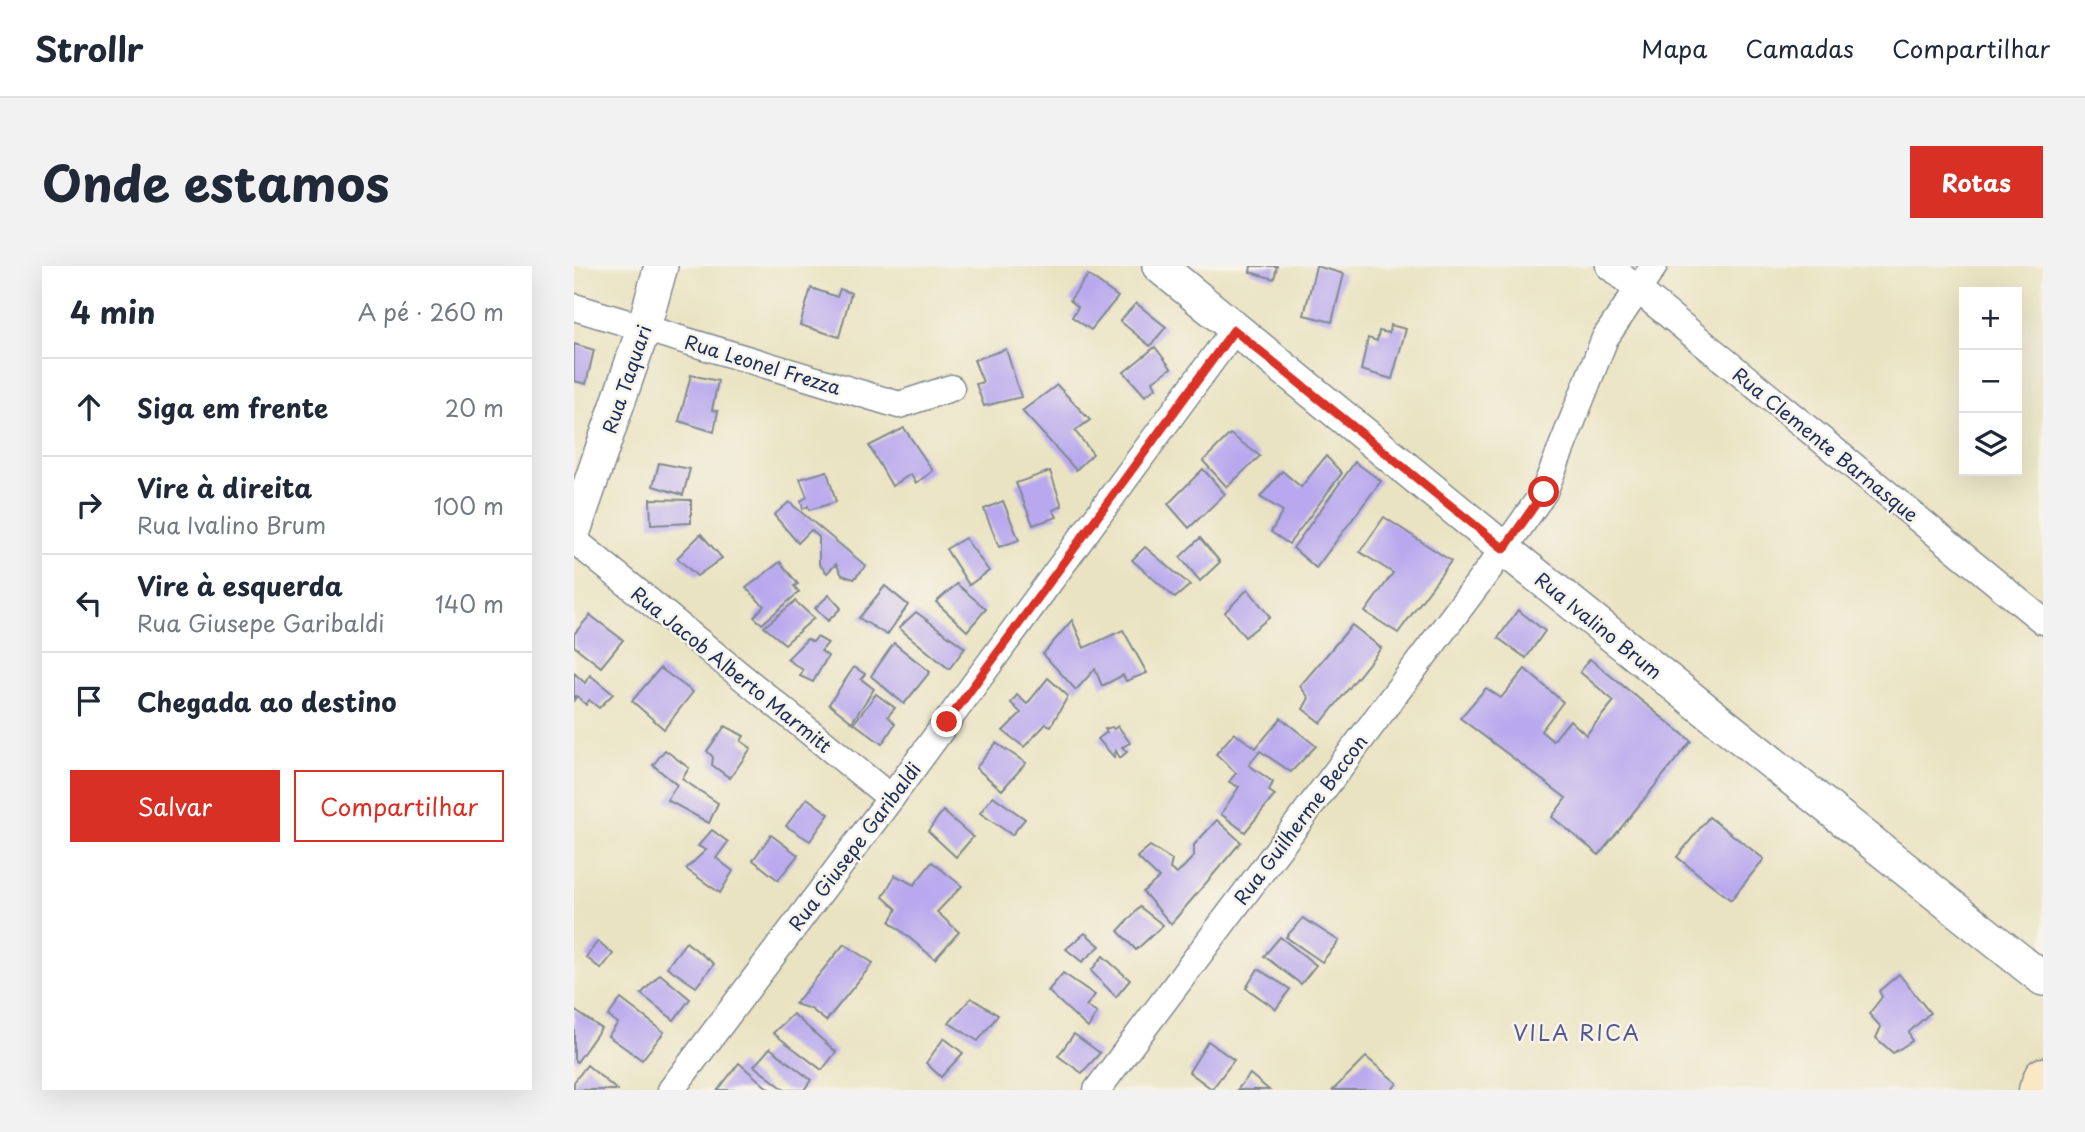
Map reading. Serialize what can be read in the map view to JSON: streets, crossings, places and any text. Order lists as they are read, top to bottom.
{
  "streets": {
    "street": [
      "Rua Leonel Frezza",
      "Rua Taquari",
      "Rua Clemente Barnasque",
      "Rua Ivalino Brum",
      "Rua Jacob Alberto Marmitt",
      "Rua Guilherme Beccon",
      "Rua Giusepe Garibaldi"
    ]
  },
  "crossings": [
    ["Rua Leonel Frezza", "Rua Taquari"],
    ["Rua Clemente Barnasque", "Rua Guilherme Beccon"],
    ["Rua Ivalino Brum", "Rua Guilherme Beccon"],
    ["Rua Ivalino Brum", "Rua Giusepe Garibaldi"],
    ["Rua Jacob Alberto Marmitt", "Rua Giusepe Garibaldi"]
  ],
  "districts": ["VILA RICA"],
  "page": {
    "header": "Strollr",
    "nav": ["Mapa", "Camadas", "Compartilhar"],
    "title": "Onde estamos",
    "buttons": [
      "Rotas",
      ["Salvar", "Compartilhar"]
    ],
    "heading": ["4 min", "A pé · 260 m"],
    "map_buttons": ["+", "−"],
    "list": [
      ["Siga em frente", "20 m"],
      ["Vire à direita", "Rua Ivalino Brum", "100 m"],
      ["Vire à esquerda", "Rua Giusepe Garibaldi", "140 m"],
      "Chegada ao destino"
    ]
  }
}
